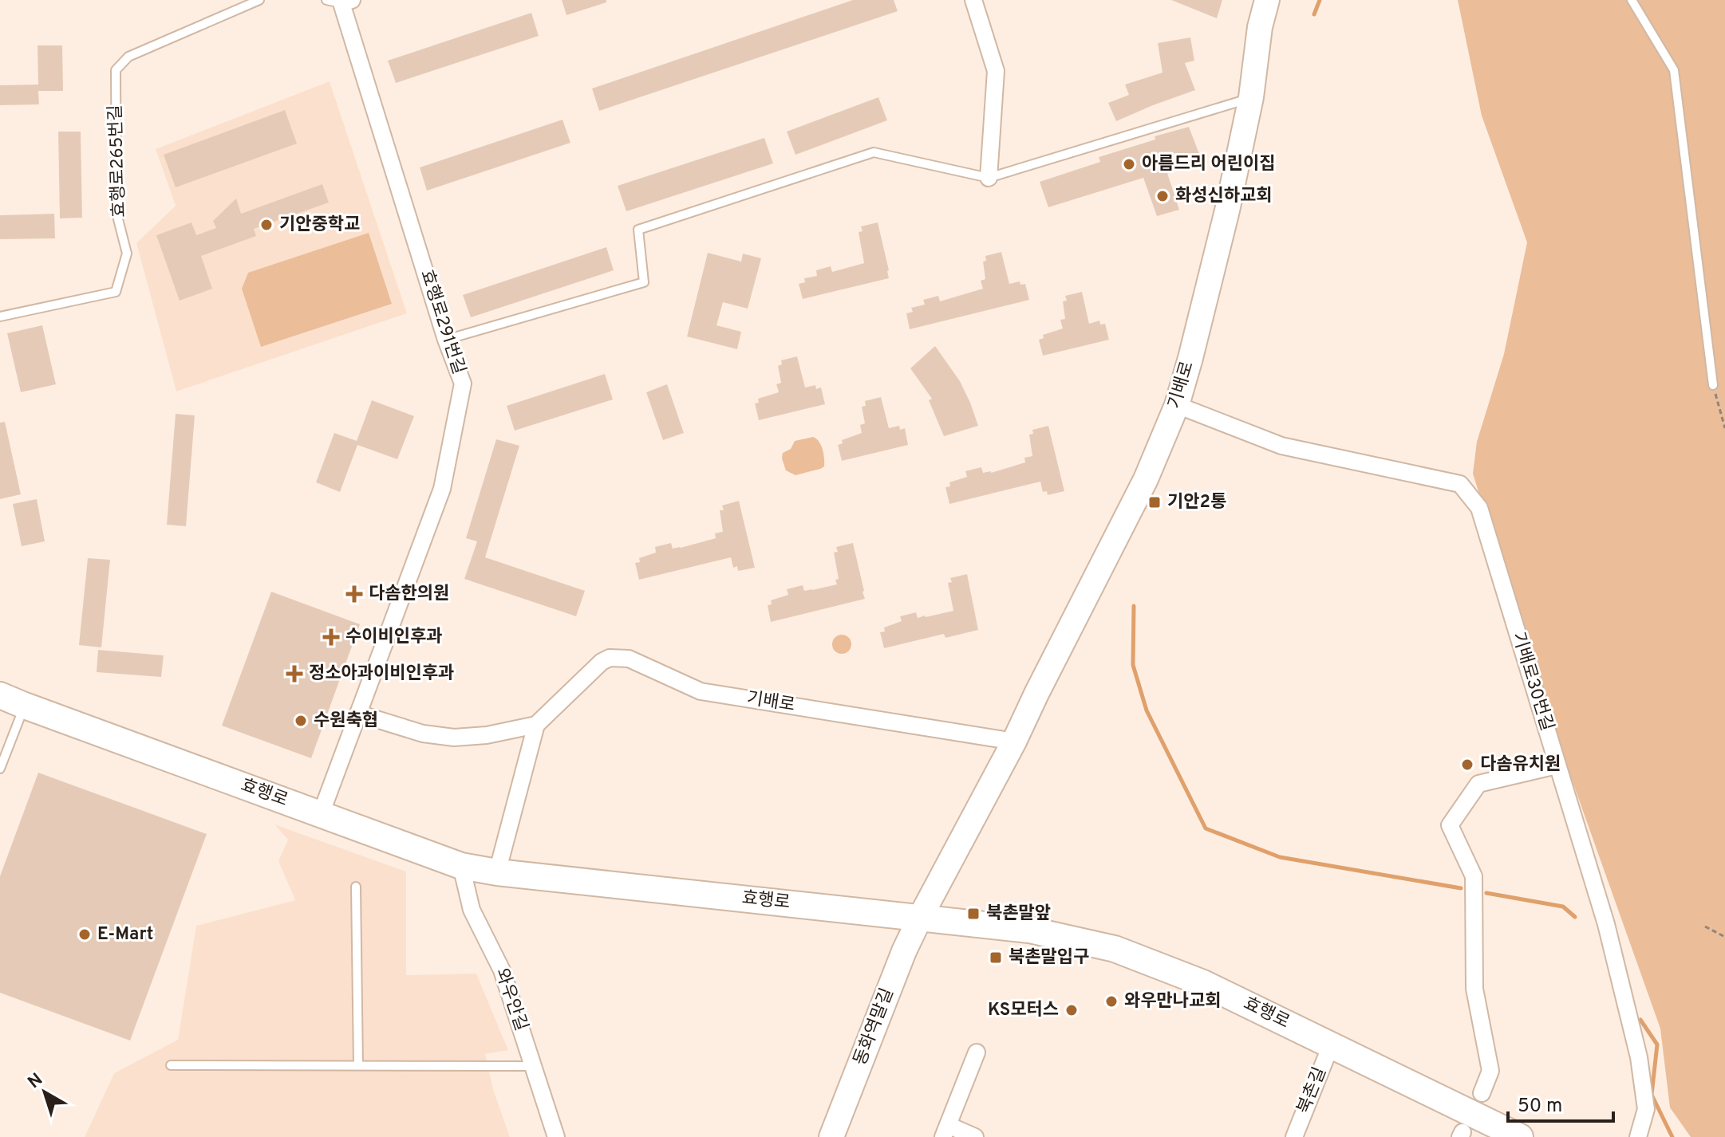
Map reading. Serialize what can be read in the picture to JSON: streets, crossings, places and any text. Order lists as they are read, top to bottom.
{
  "streets": {
    "main road": ["효행로"],
    "street": [
      "효행로291번길",
      "기배로",
      "기배로30번길",
      "와우안길",
      "동화역말길",
      "북촌길"
    ],
    "lane": ["효행로265번길"]
  },
  "crossings": [
    ["효행로291번길", "효행로"],
    ["기배로", "기배로30번길"],
    ["기배로", "효행로"],
    ["기배로", "동화역말길"],
    ["효행로", "와우안길"],
    ["효행로", "동화역말길"],
    ["효행로", "북촌길"]
  ],
  "places": {
    "other": [
      "아름드리 어린이집",
      "화성신하교회",
      "기안중학교",
      "수원축협",
      "다솜유치원",
      "E-Mart",
      "와우만나교회",
      "KS모터스"
    ],
    "transit": ["기안2통", "북촌말앞", "북촌말입구"],
    "health": ["다솜한의원", "수이비인후과", "정소아과이비인후과"]
  },
  "scale_bar": "50 m",
  "north": "top left"
}
